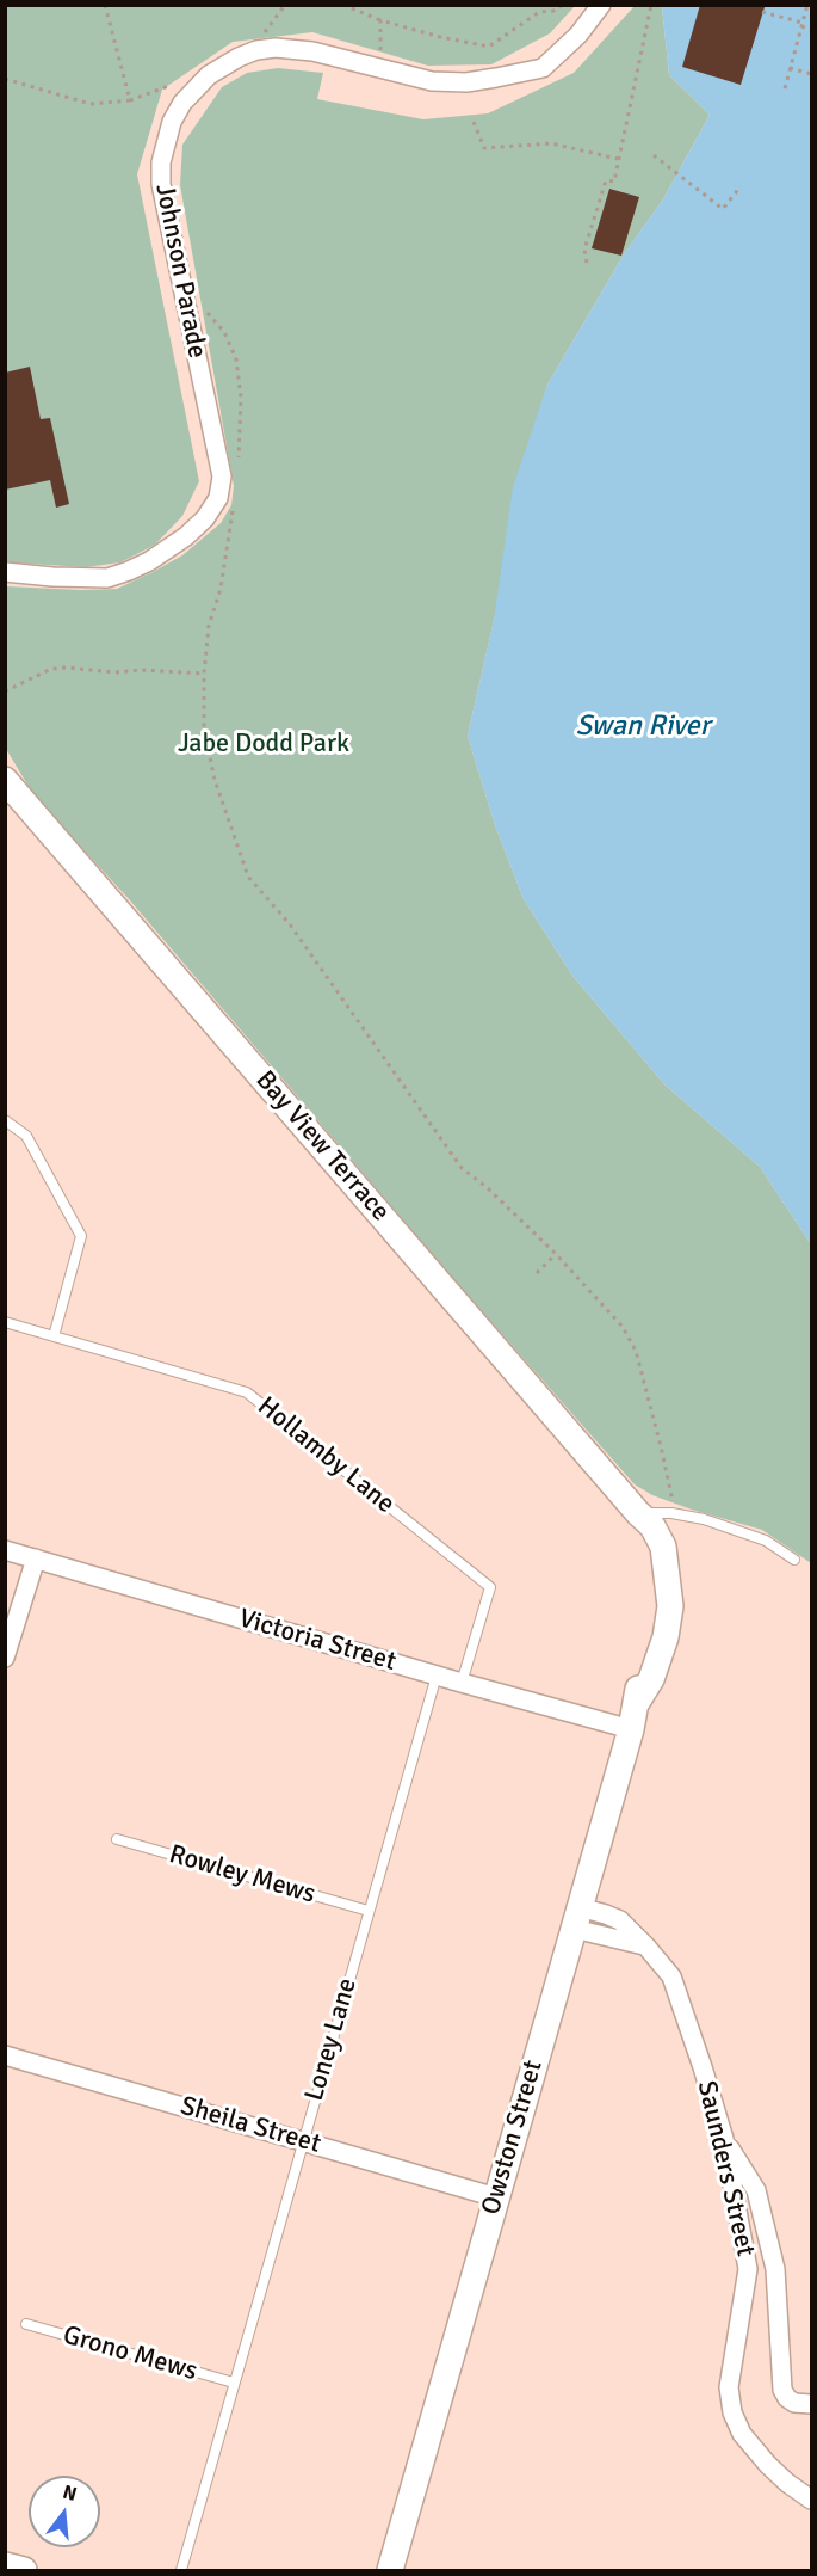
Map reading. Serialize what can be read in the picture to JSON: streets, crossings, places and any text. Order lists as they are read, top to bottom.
{
  "streets": {
    "street": [
      "Johnson Parade",
      "Bay View Terrace",
      "Victoria Street",
      "Sheila Street",
      "Owston Street",
      "Saunders Street"
    ],
    "lane": [
      "Hollamby Lane",
      "Rowley Mews",
      "Loney Lane",
      "Grono Mews"
    ]
  },
  "crossings": [
    ["Bay View Terrace", "Owston Street"],
    ["Hollamby Lane", "Victoria Street"],
    ["Victoria Street", "Loney Lane"],
    ["Victoria Street", "Owston Street"],
    ["Rowley Mews", "Loney Lane"],
    ["Loney Lane", "Sheila Street"],
    ["Loney Lane", "Grono Mews"],
    ["Sheila Street", "Owston Street"],
    ["Owston Street", "Saunders Street"]
  ],
  "water": ["Swan River"],
  "parks": ["Jabe Dodd Park"],
  "north": "top"
}
